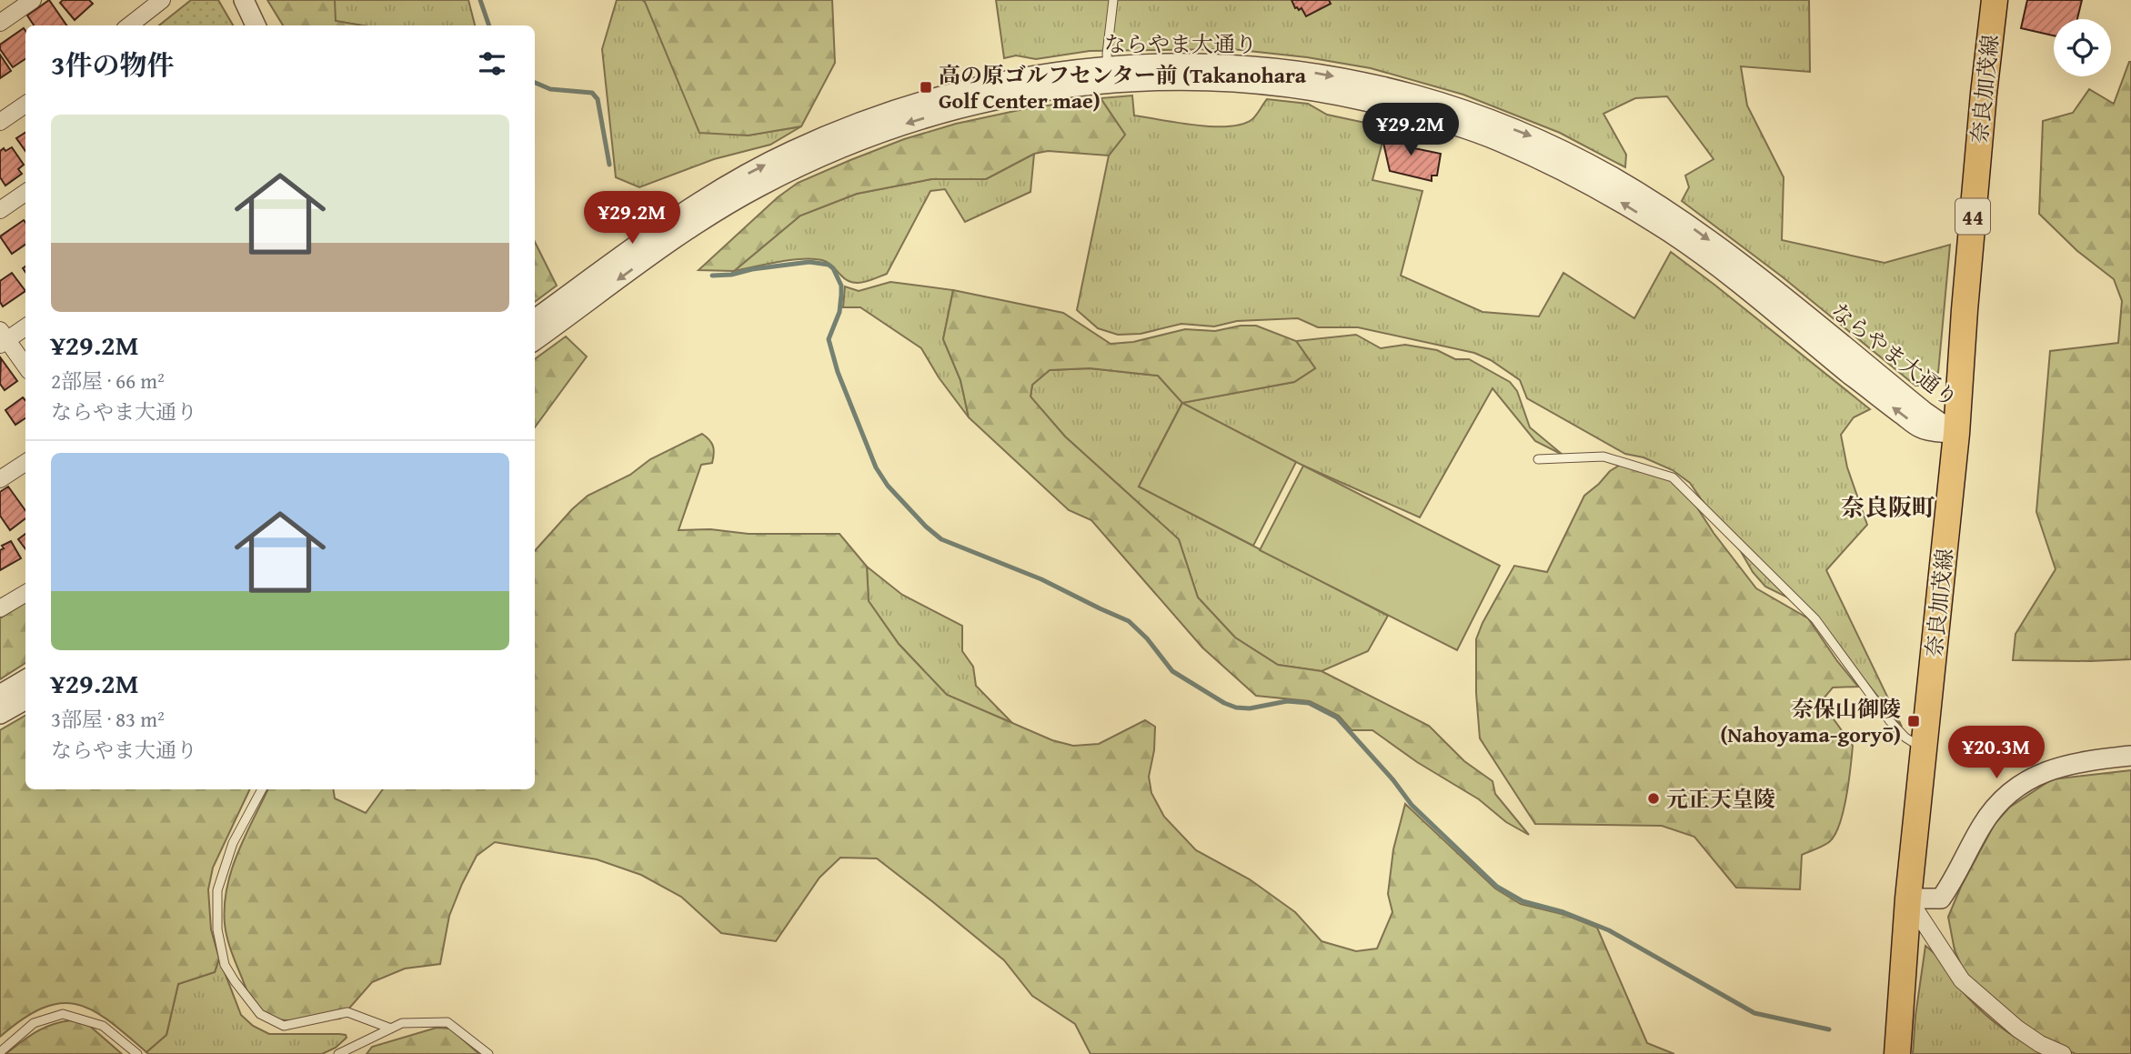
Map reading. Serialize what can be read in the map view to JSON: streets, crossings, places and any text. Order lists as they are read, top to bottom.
{
  "streets": {
    "main road": ["奈良加茂線", "44"],
    "street": ["ならやま大通り"]
  },
  "crossings": [
    ["ならやま大通り", "奈良加茂線"]
  ],
  "districts": ["奈良阪町"],
  "places": {
    "transit": ["高の原ゴルフセンター前 (Takanohara Golf Center mae)", "奈保山御陵 (Nahoyama-goryō)"],
    "other": ["元正天皇陵"]
  },
  "page": {
    "heading": "3件の物件",
    "list": [
      {
        "name": "¥29.2M",
        "note": "2部屋 · 66 m² · ならやま大通り"
      },
      {
        "name": "¥29.2M",
        "note": "3部屋 · 83 m² · ならやま大通り"
      }
    ],
    "price": ["¥29.2M", "¥29.2M", "¥20.3M"]
  }
}
